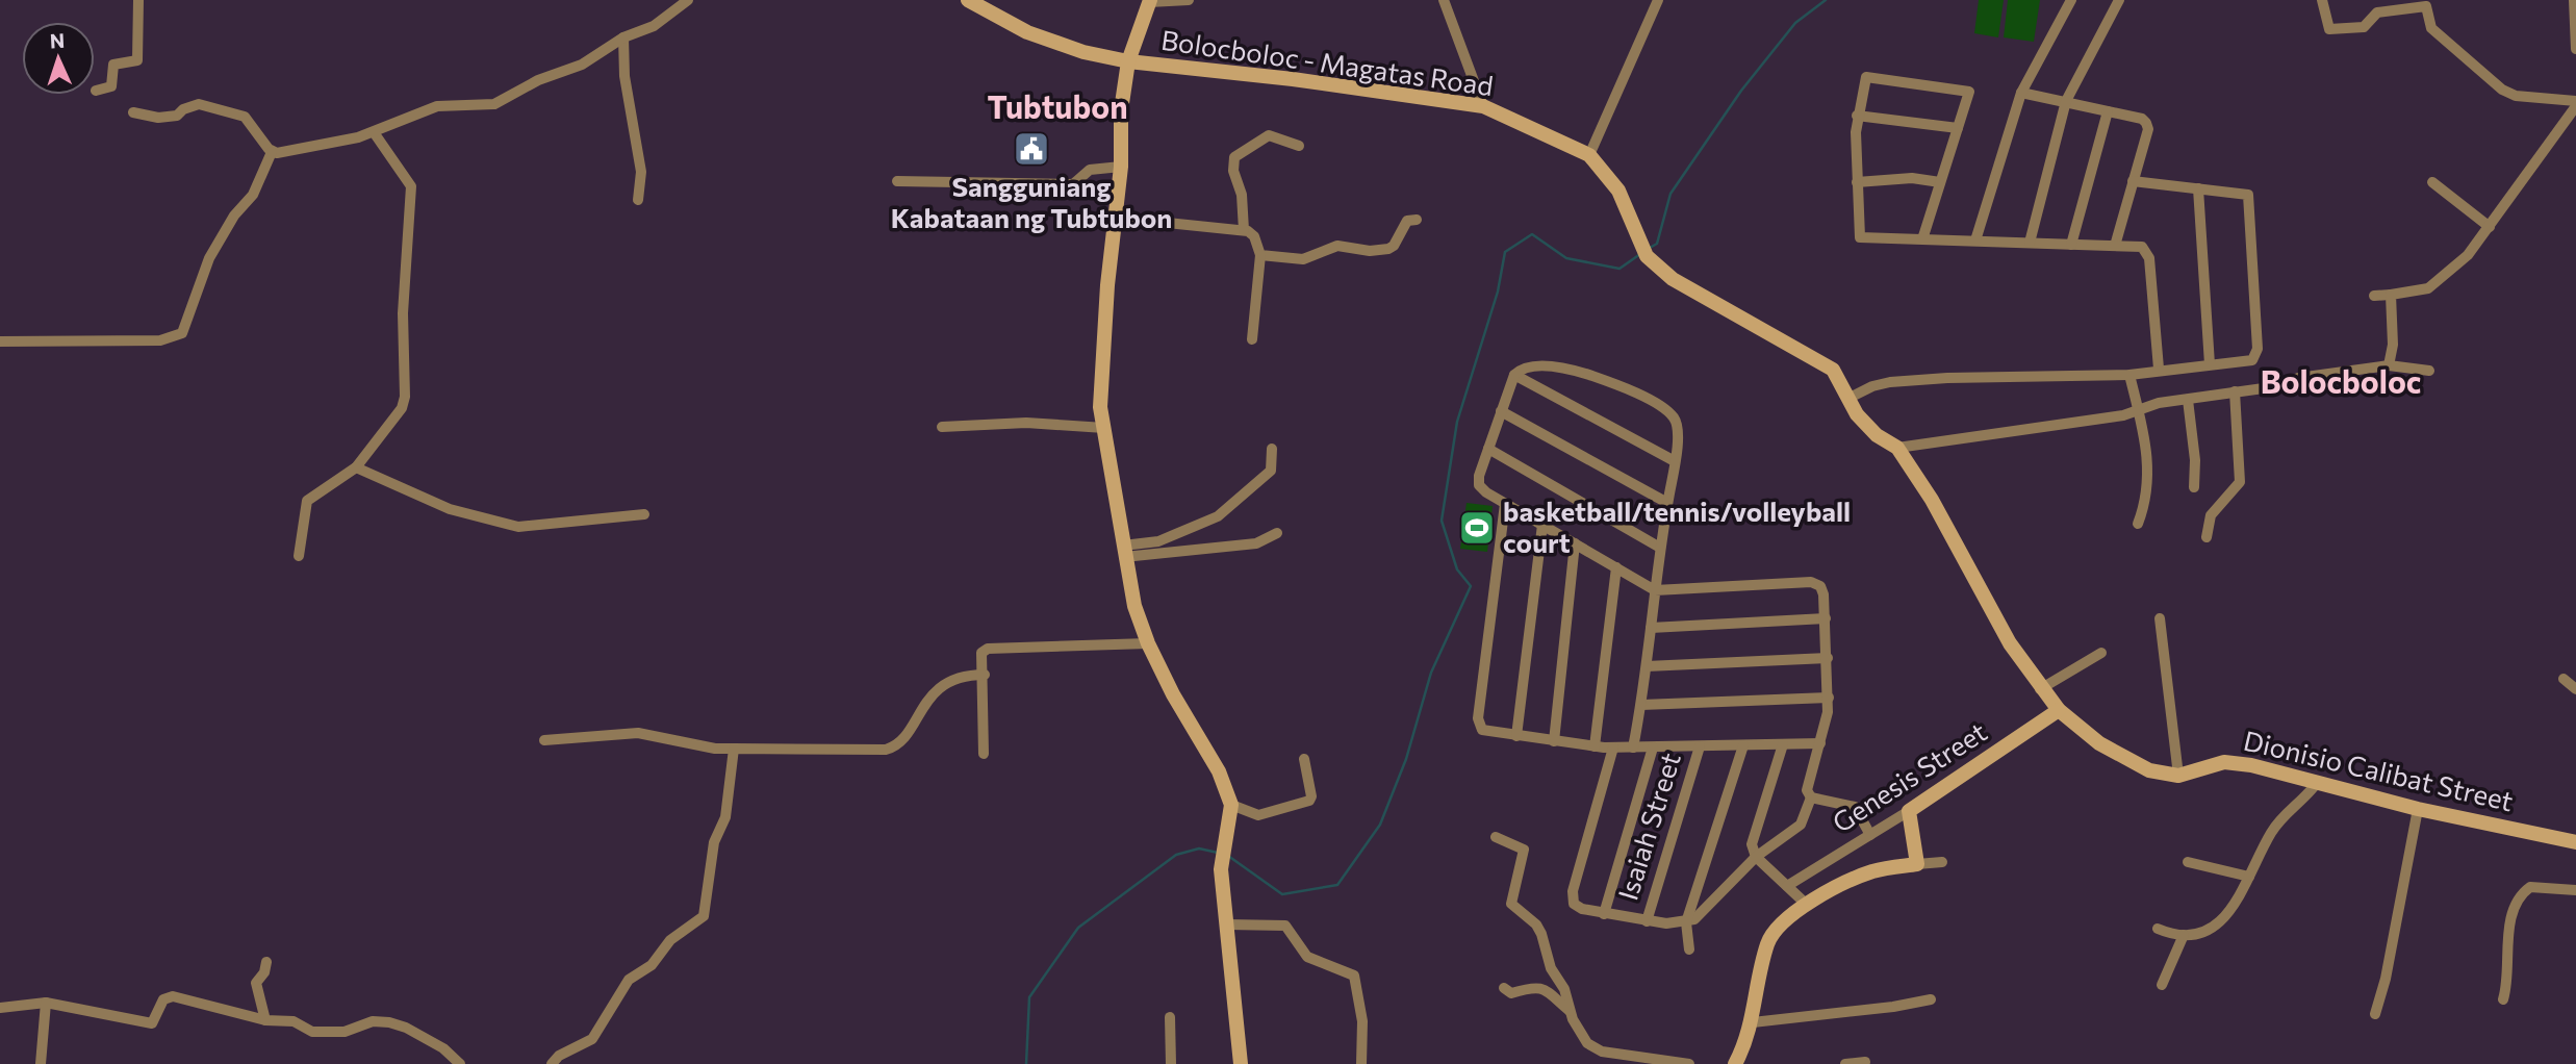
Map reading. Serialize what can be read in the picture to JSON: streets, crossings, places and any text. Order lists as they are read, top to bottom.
{
  "streets": {
    "street": [
      "Bolocboloc - Magatas Road",
      "Dionisio Calibat Street",
      "Genesis Street",
      "Isaiah Street"
    ]
  },
  "crossings": [
    ["Bolocboloc - Magatas Road", "Dionisio Calibat Street"],
    ["Bolocboloc - Magatas Road", "Genesis Street"],
    ["Dionisio Calibat Street", "Genesis Street"]
  ],
  "districts": ["Tubtubon", "Bolocboloc"],
  "places": {
    "public building": ["Sangguniang Kabataan ng Tubtubon"],
    "sports": ["basketball/tennis/volleyball court"]
  },
  "north": "top"
}
